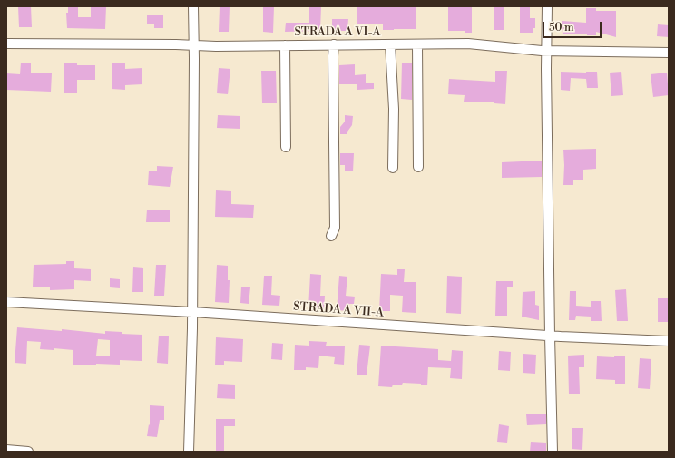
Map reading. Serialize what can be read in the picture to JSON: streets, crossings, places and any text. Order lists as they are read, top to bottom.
{
  "streets": {
    "street": ["STRADA A VI-A", "STRADA A VII-A"]
  },
  "scale_bar": "50 m"
}
